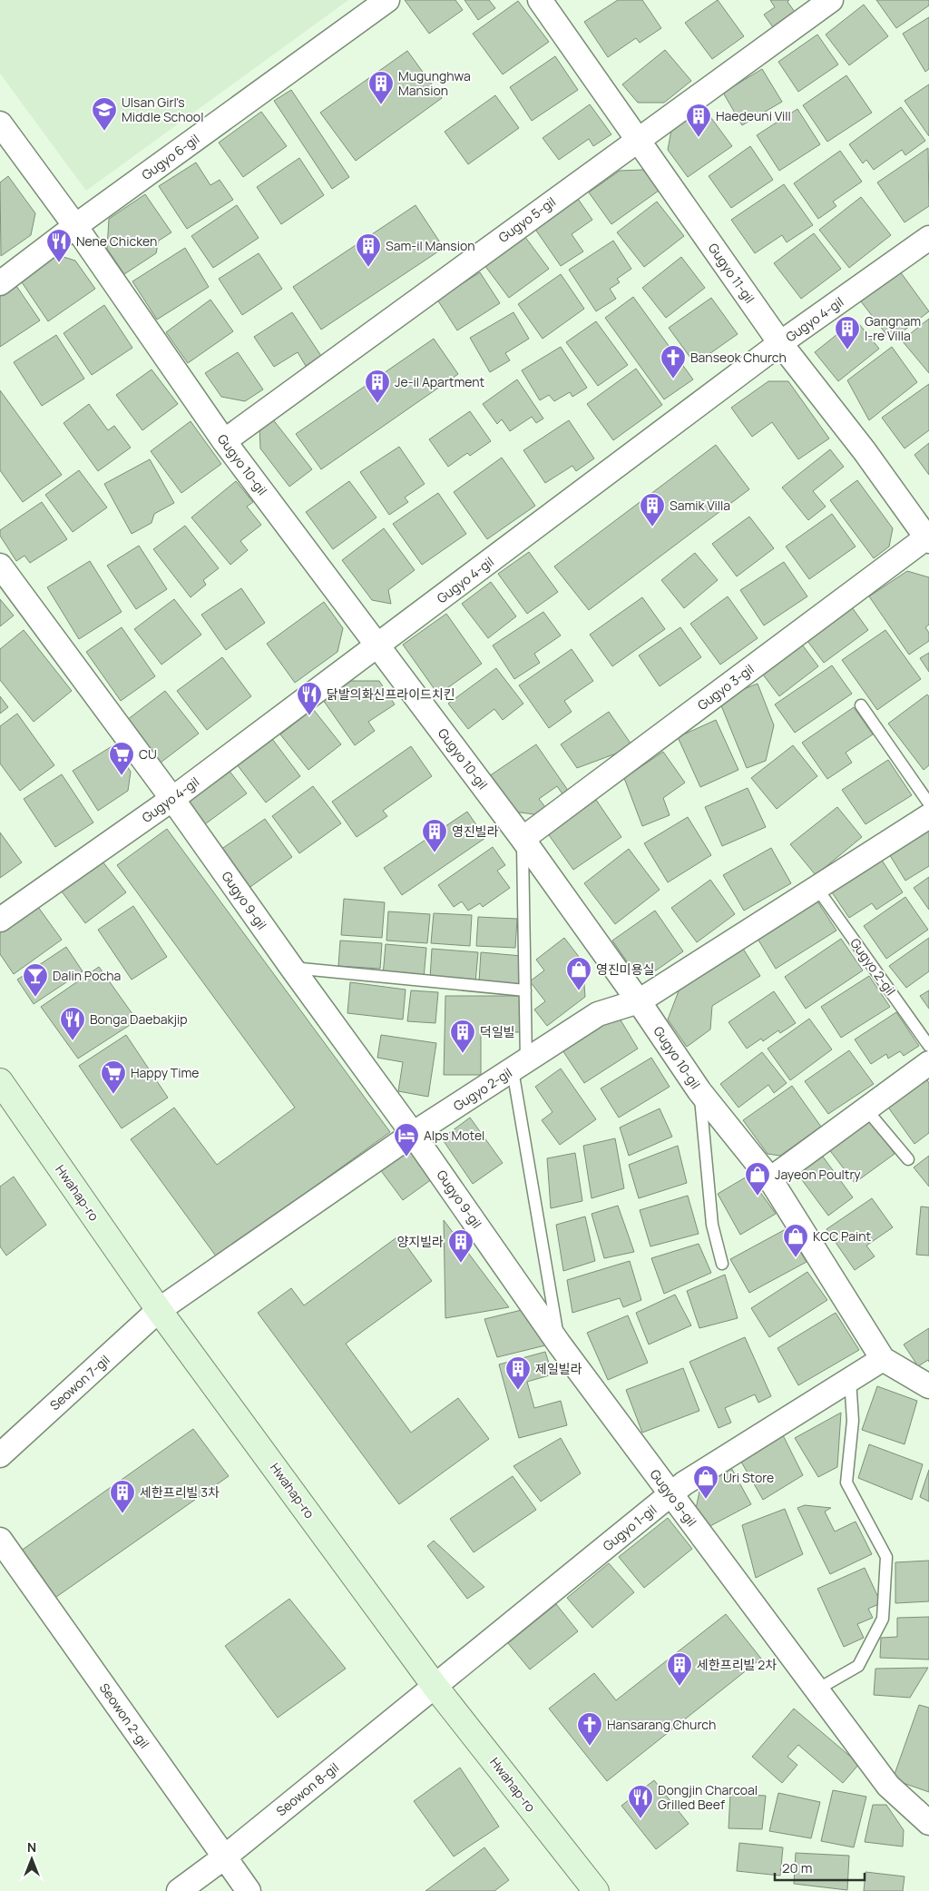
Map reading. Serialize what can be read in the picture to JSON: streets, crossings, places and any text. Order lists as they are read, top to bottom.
{
  "streets": {
    "main road": ["Hwahap-ro"],
    "street": [
      "Gugyo 6-gil",
      "Gugyo 5-gil",
      "Gugyo 11-gil",
      "Gugyo 4-gil",
      "Gugyo 10-gil",
      "Gugyo 3-gil",
      "Gugyo 9-gil",
      "Gugyo 2-gil",
      "Seowon 7-gil",
      "Gugyo 1-gil",
      "Seowon 2-gil",
      "Seowon 8-gil"
    ]
  },
  "crossings": [
    ["Gugyo 6-gil", "Gugyo 10-gil"],
    ["Gugyo 5-gil", "Gugyo 11-gil"],
    ["Gugyo 5-gil", "Gugyo 10-gil"],
    ["Gugyo 11-gil", "Gugyo 4-gil"],
    ["Gugyo 11-gil", "Gugyo 3-gil"],
    ["Gugyo 4-gil", "Gugyo 10-gil"],
    ["Gugyo 4-gil", "Gugyo 9-gil"],
    ["Gugyo 10-gil", "Gugyo 3-gil"],
    ["Gugyo 10-gil", "Gugyo 2-gil"],
    ["Gugyo 10-gil", "Gugyo 1-gil"],
    ["Gugyo 9-gil", "Gugyo 2-gil"],
    ["Gugyo 9-gil", "Gugyo 1-gil"],
    ["Gugyo 2-gil", "Hwahap-ro"],
    ["Gugyo 2-gil", "Seowon 7-gil"],
    ["Hwahap-ro", "Seowon 7-gil"],
    ["Hwahap-ro", "Gugyo 1-gil"],
    ["Hwahap-ro", "Seowon 8-gil"],
    ["Gugyo 1-gil", "Seowon 8-gil"],
    ["Seowon 2-gil", "Seowon 8-gil"]
  ],
  "places": {
    "building": [
      "Mugunghwa Mansion",
      "Haedeuni Vill",
      "Sam-il Mansion",
      "Gangnam I-re Villa",
      "Je-il Apartment",
      "Samik Villa",
      "영진빌라",
      "덕일빌",
      "양지빌라",
      "제일빌라",
      "세한프리빌 3차",
      "세한프리빌 2차"
    ],
    "school or university": ["Ulsan Girl's Middle School"],
    "restaurant": [
      "Nene Chicken",
      "닭발의화신프라이드치킨",
      "Bonga Daebakjip",
      "Dongjin Charcoal Grilled Beef"
    ],
    "church": ["Banseok Church", "Hansarang Church"],
    "supermarket": ["CU", "Happy Time"],
    "shop": [
      "영진미용실",
      "Jayeon Poultry",
      "KCC Paint",
      "Uri Store"
    ],
    "bar": ["Dalin Pocha"],
    "hotel": ["Alps Motel"]
  },
  "scale_bar": "20 m",
  "north": "top"
}
